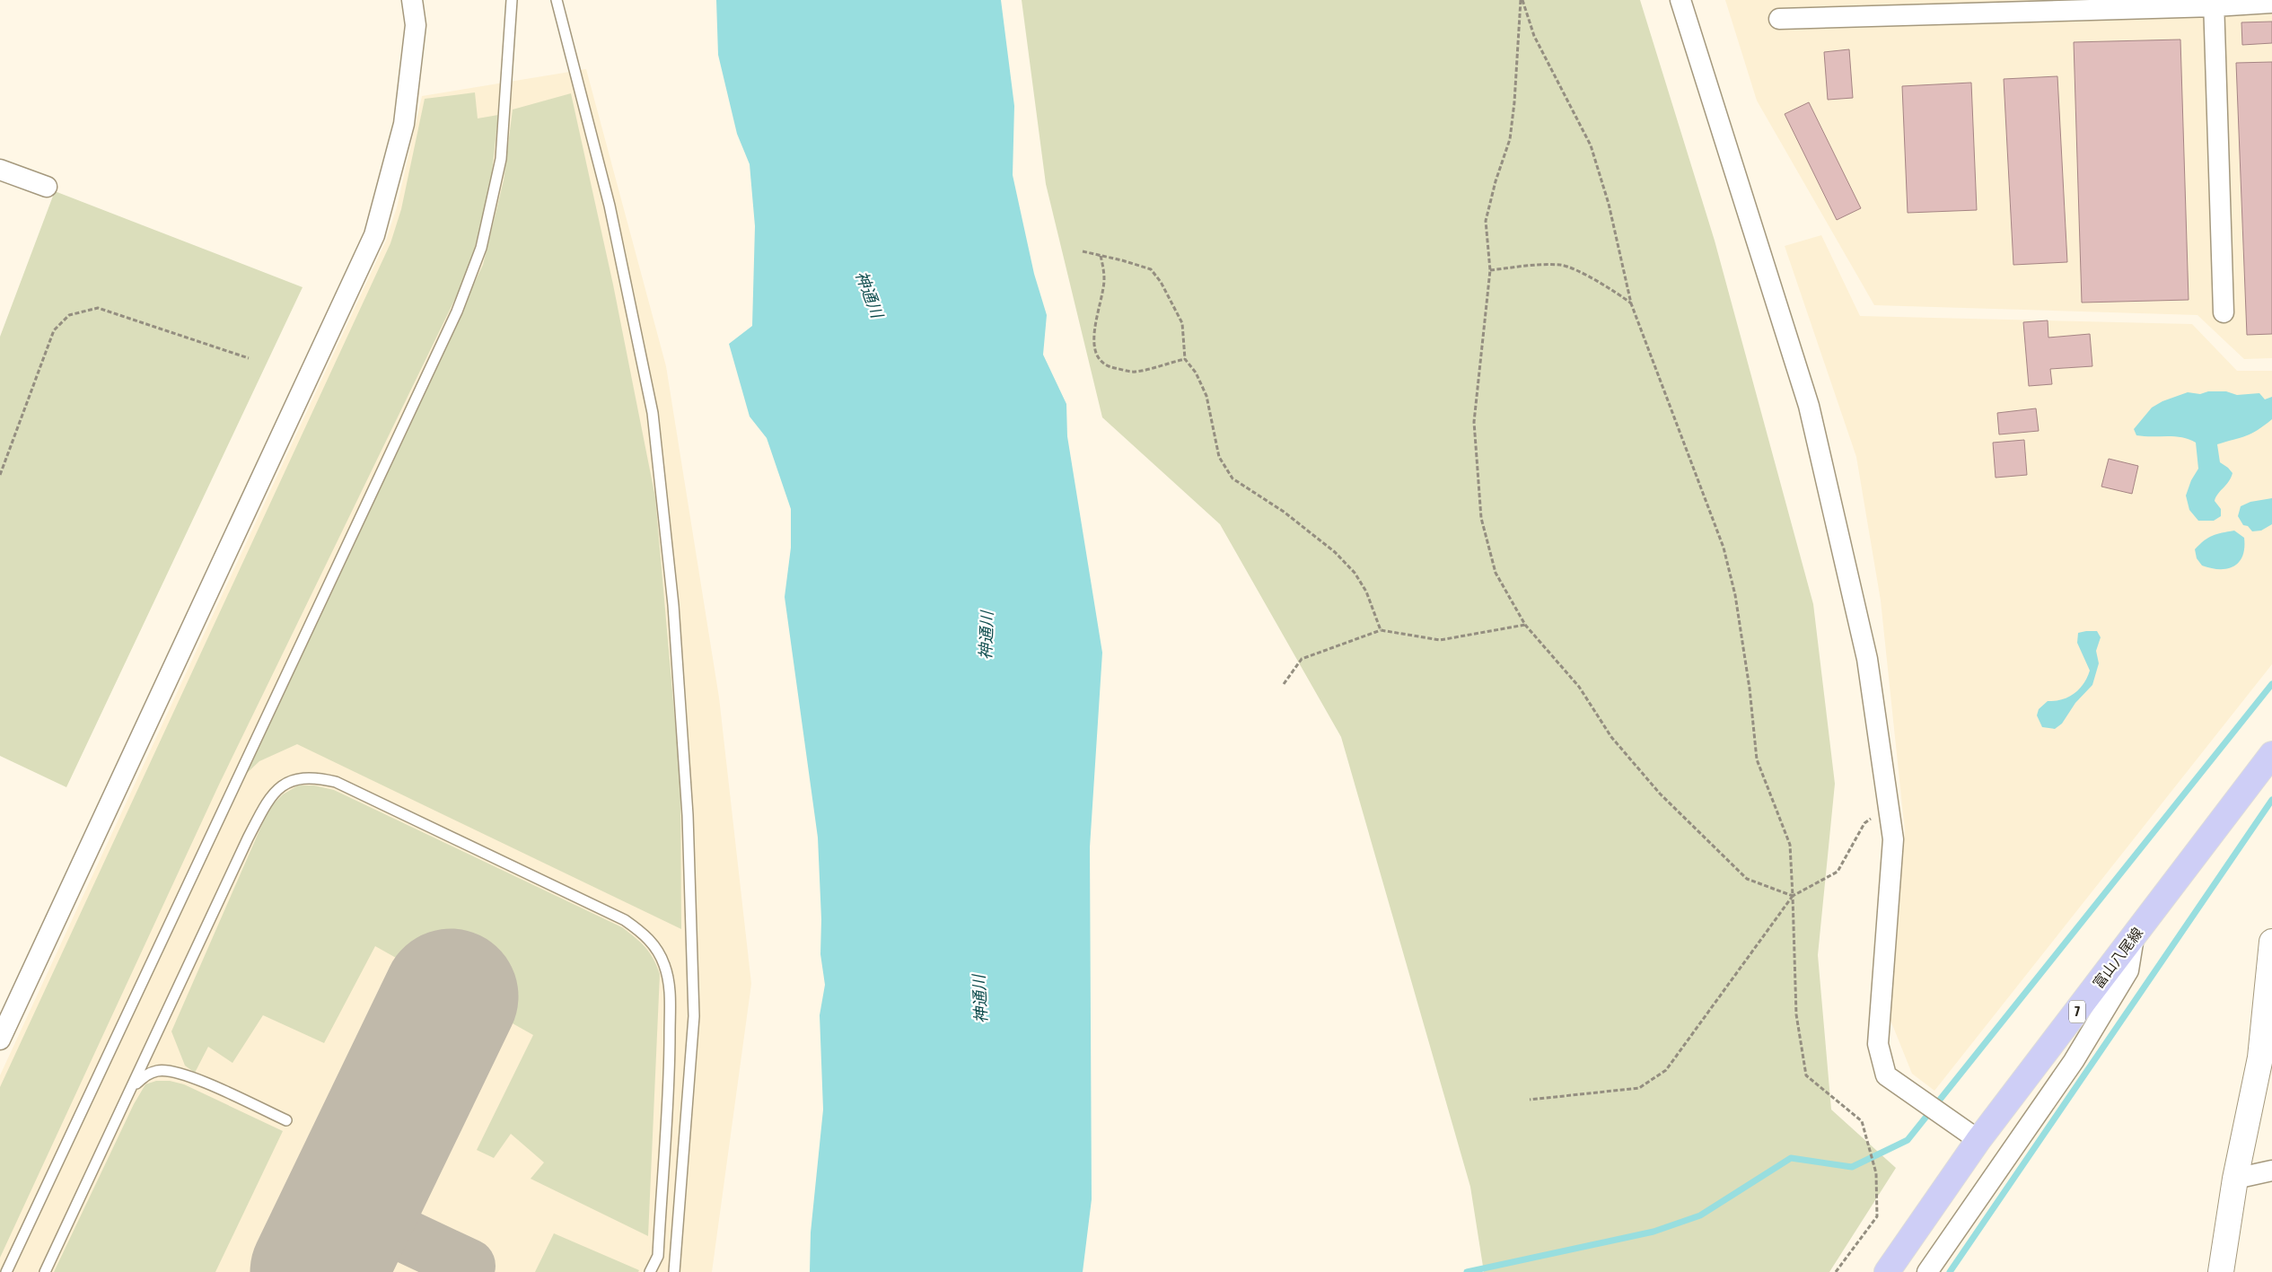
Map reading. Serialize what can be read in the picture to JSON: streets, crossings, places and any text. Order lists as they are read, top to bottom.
{
  "streets": {
    "main road": ["富山八尾線", "7"]
  },
  "water": ["神通川"]
}
